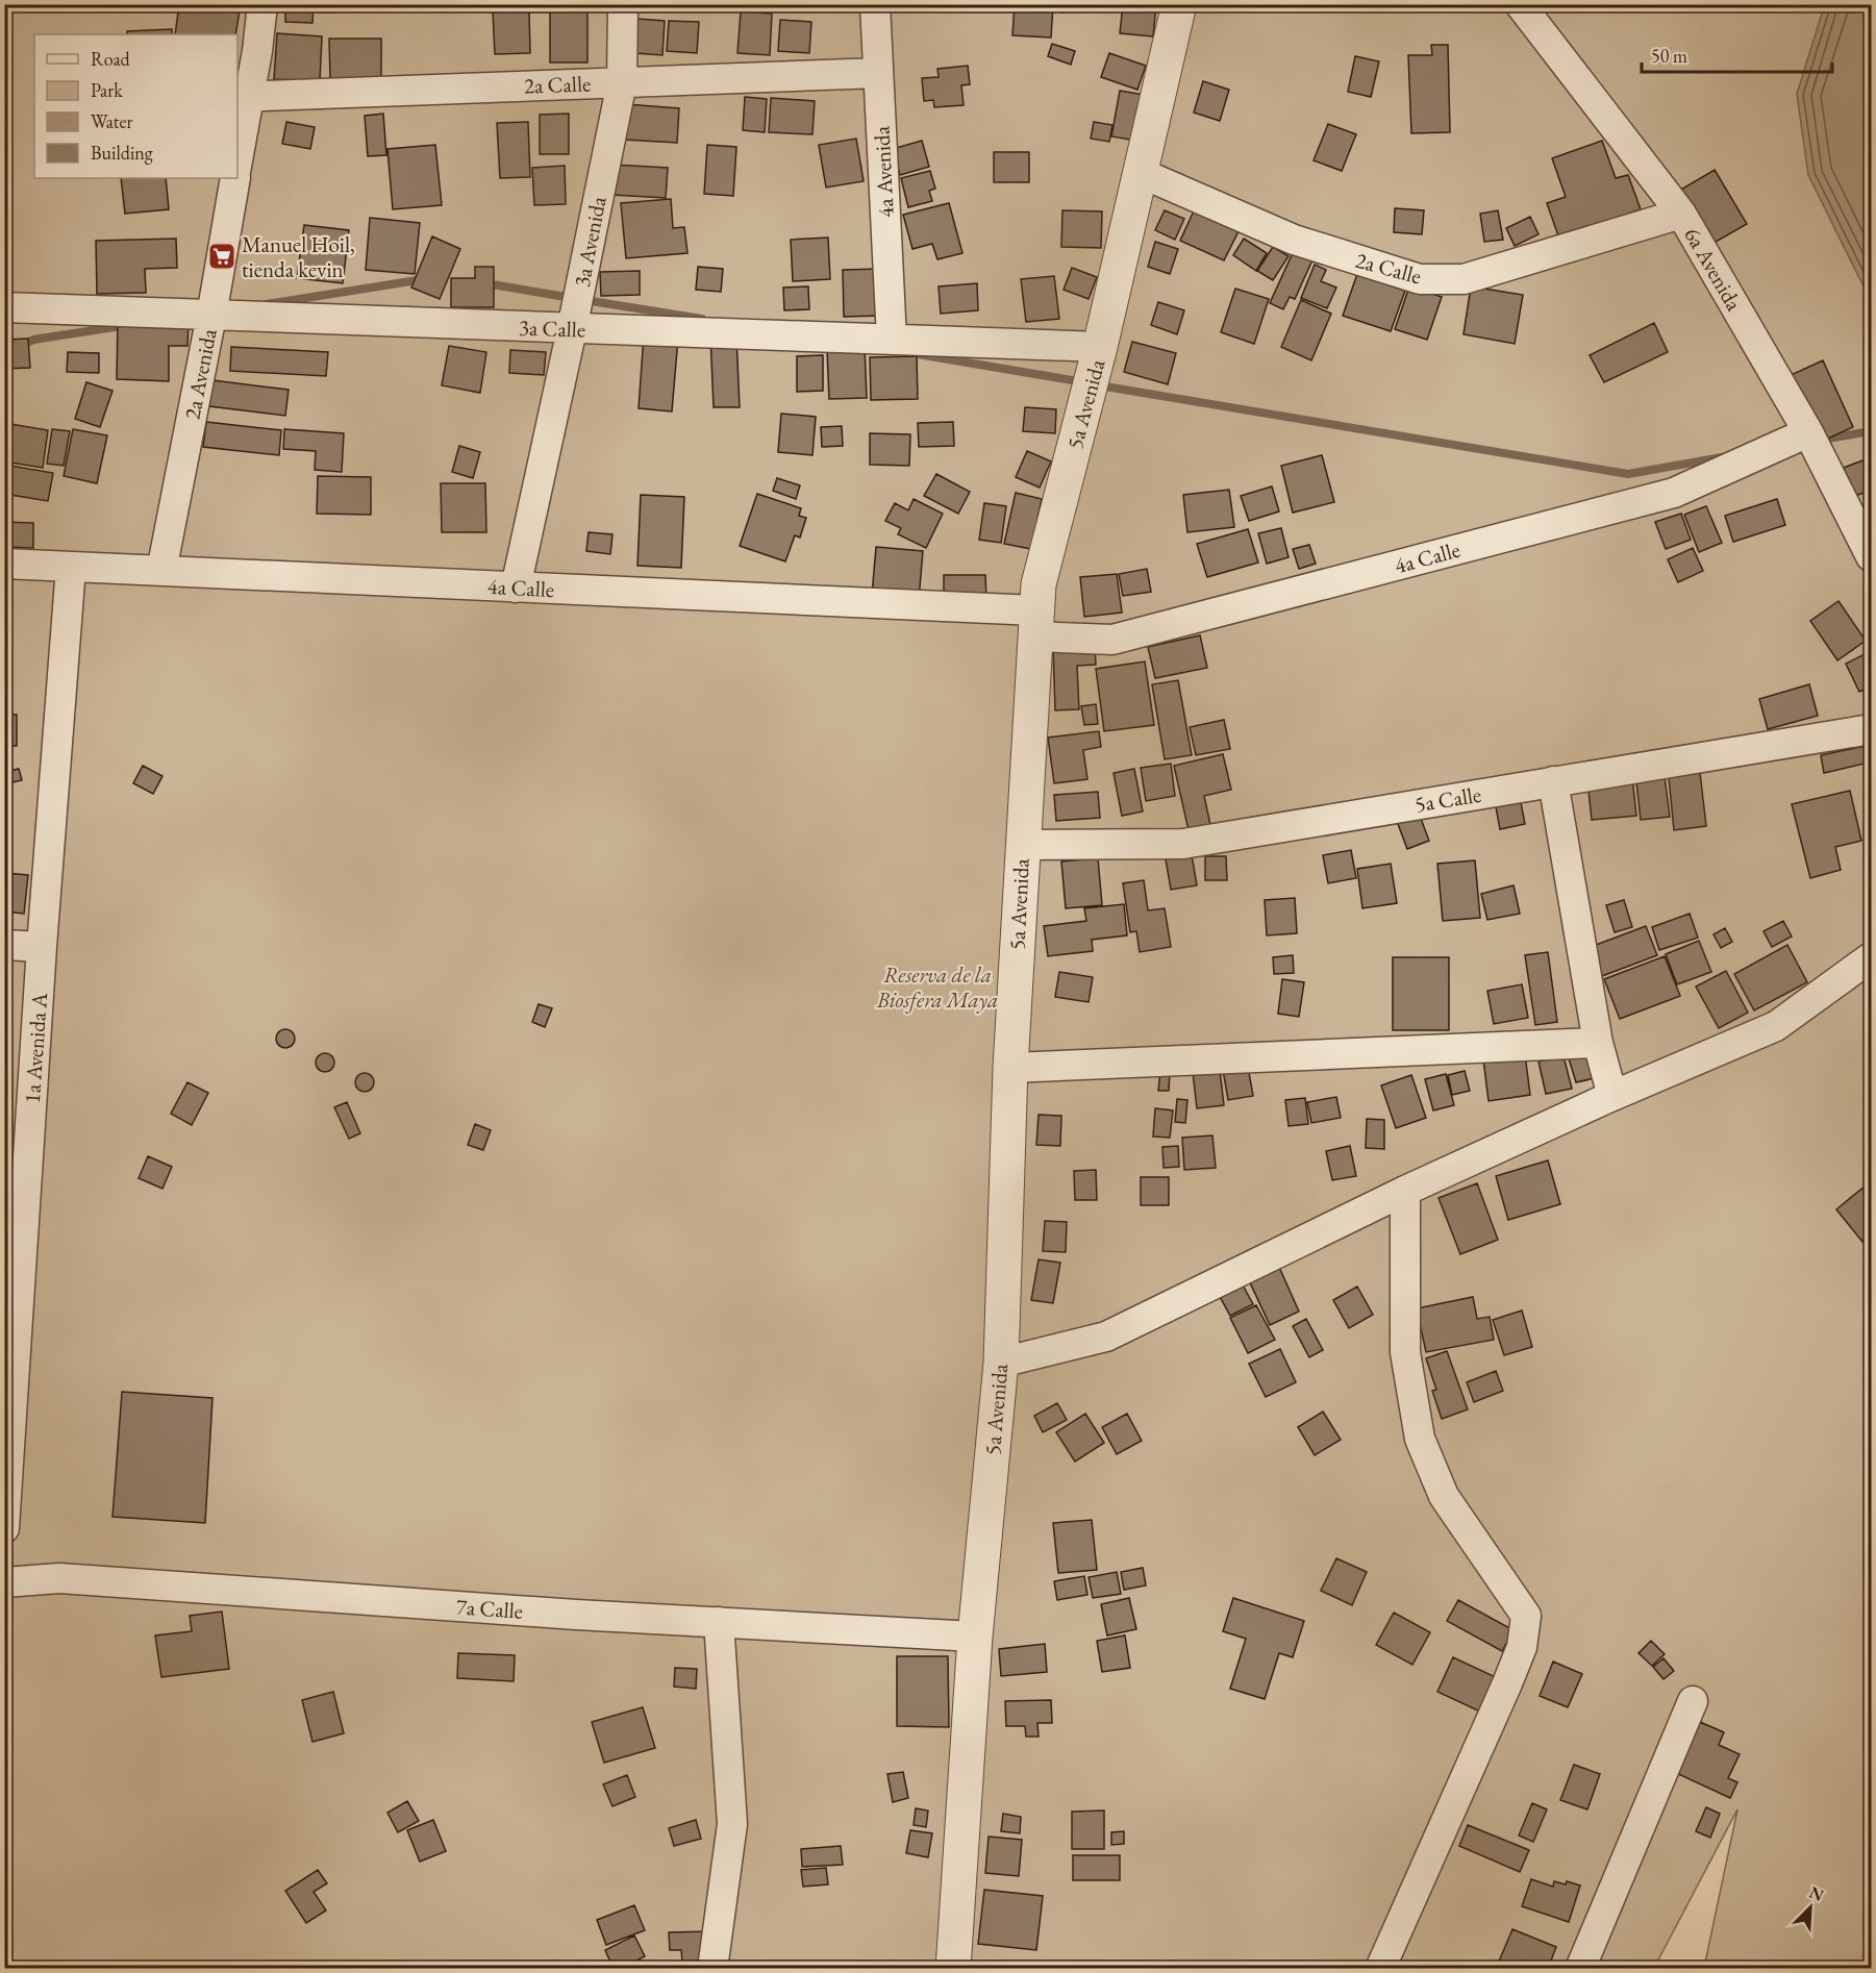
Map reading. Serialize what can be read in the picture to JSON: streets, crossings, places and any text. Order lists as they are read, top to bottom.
{
  "streets": {
    "street": [
      "2a Calle",
      "4a Avenida",
      "3a Avenida",
      "6a Avenida",
      "3a Calle",
      "2a Avenida",
      "5a Avenida",
      "4a Calle",
      "5a Calle",
      "1a Avenida A",
      "7a Calle"
    ]
  },
  "crossings": [
    ["2a Calle", "4a Avenida"],
    ["2a Calle", "3a Avenida"],
    ["2a Calle", "6a Avenida"],
    ["2a Calle", "2a Avenida"],
    ["2a Calle", "5a Avenida"],
    ["4a Avenida", "3a Calle"],
    ["3a Avenida", "3a Calle"],
    ["3a Avenida", "4a Calle"],
    ["6a Avenida", "4a Calle"],
    ["3a Calle", "2a Avenida"],
    ["3a Calle", "5a Avenida"],
    ["2a Avenida", "4a Calle"],
    ["5a Avenida", "4a Calle"],
    ["5a Avenida", "5a Calle"],
    ["5a Avenida", "7a Calle"],
    ["4a Calle", "1a Avenida A"]
  ],
  "parks": ["Reserva de la Biosfera Maya"],
  "places": {
    "supermarket": ["Manuel Hoil, tienda kevin"]
  },
  "legend": [
    "Road",
    "Park",
    "Water",
    "Building"
  ],
  "scale_bar": "50 m",
  "north": "top right"
}
